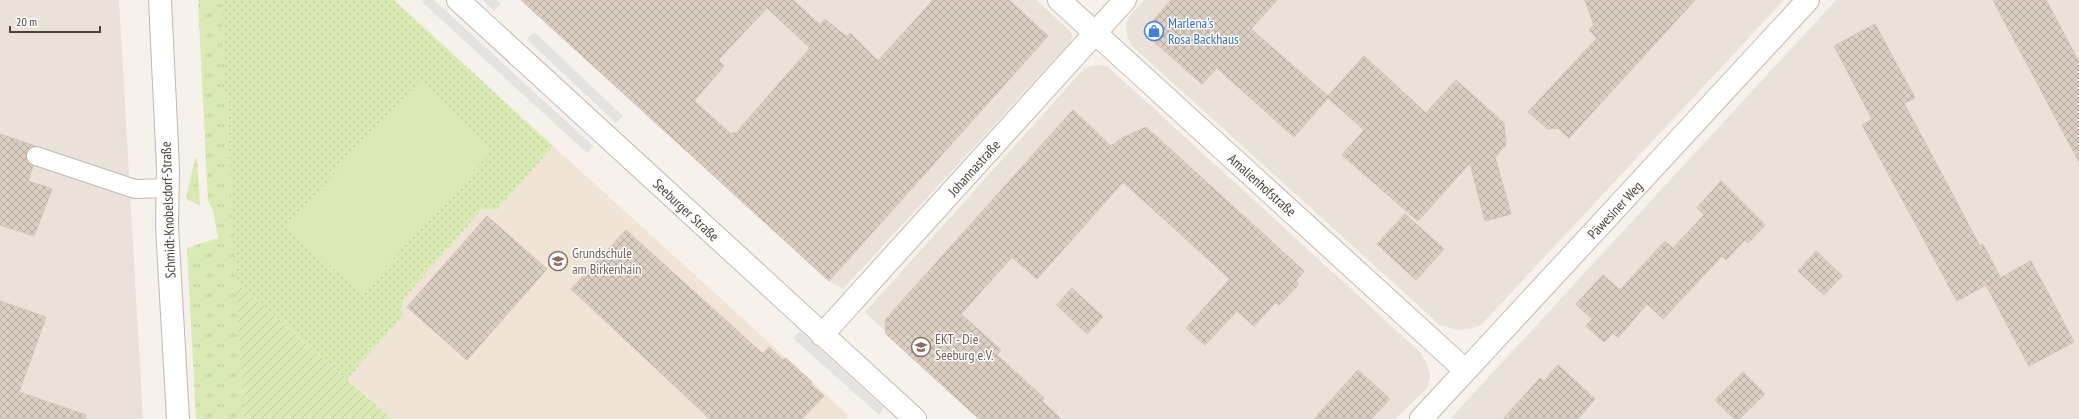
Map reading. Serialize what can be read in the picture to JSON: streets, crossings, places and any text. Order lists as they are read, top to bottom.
{
  "streets": {
    "street": [
      "Johannastraße",
      "Amalienhofstraße",
      "Schmidt-Knobelsdorf-Straße",
      "Seeburger Straße",
      "Päwesiner Weg"
    ]
  },
  "crossings": [
    ["Johannastraße", "Amalienhofstraße"],
    ["Johannastraße", "Seeburger Straße"],
    ["Amalienhofstraße", "Päwesiner Weg"]
  ],
  "places": {
    "shop": ["Marlena's Rosa Backhaus"],
    "school or university": ["Grundschule am Birkenhain", "EKT - Die Seeburg e.V."]
  },
  "scale_bar": "20 m"
}
